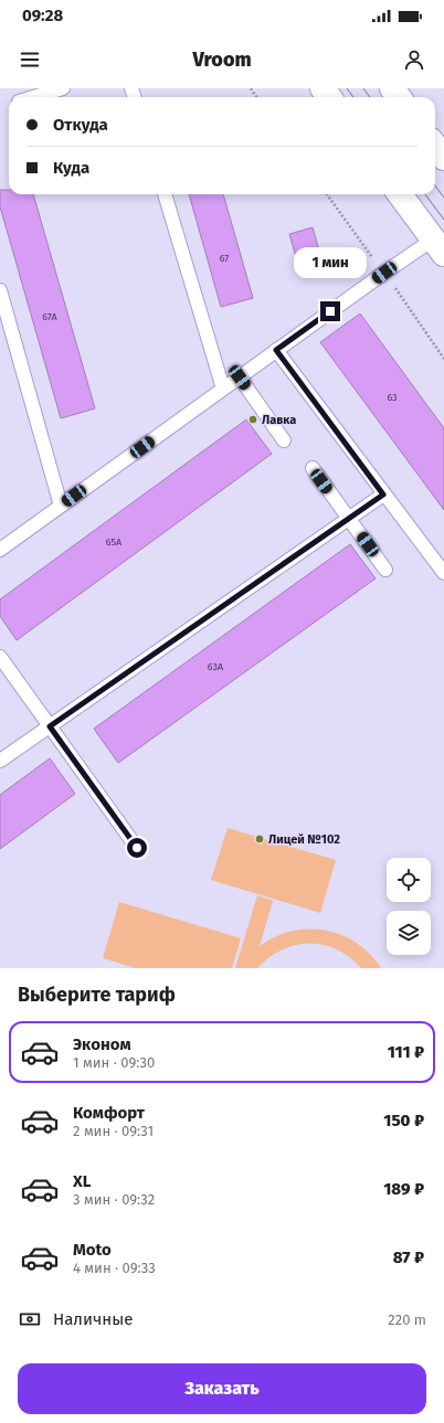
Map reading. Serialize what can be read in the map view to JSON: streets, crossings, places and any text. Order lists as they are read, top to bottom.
{
  "places": ["Лавка", "Лицей №102"],
  "house_numbers": [
    "67",
    "67А",
    "63",
    "65А",
    "63А"
  ],
  "page": {
    "status": "09:28",
    "header": "Vroom",
    "banner": ["Откуда", "Куда"],
    "bubble": "1 мин",
    "heading": "Выберите тариф",
    "list": [
      {
        "name": "Эконом",
        "note": "1 мин · 09:30",
        "value": "111 ₽"
      },
      {
        "name": "Комфорт",
        "note": "2 мин · 09:31",
        "value": "150 ₽"
      },
      {
        "name": "XL",
        "note": "3 мин · 09:32",
        "value": "189 ₽"
      },
      {
        "name": "Moto",
        "note": "4 мин · 09:33",
        "value": "87 ₽"
      }
    ],
    "pay": ["Наличные", "220 m"],
    "buttons": "Заказать"
  }
}
